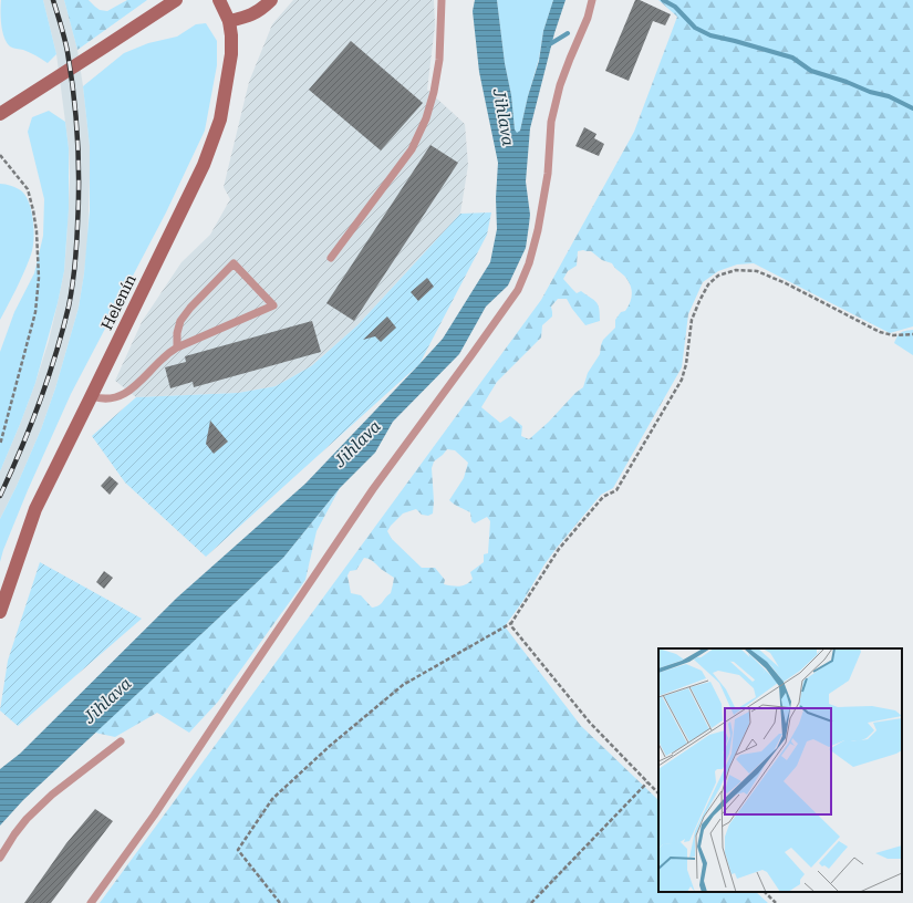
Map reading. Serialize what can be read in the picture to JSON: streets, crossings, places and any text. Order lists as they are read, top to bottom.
{
  "streets": {
    "street": ["Helenín"]
  },
  "water": ["Jihlava"]
}
